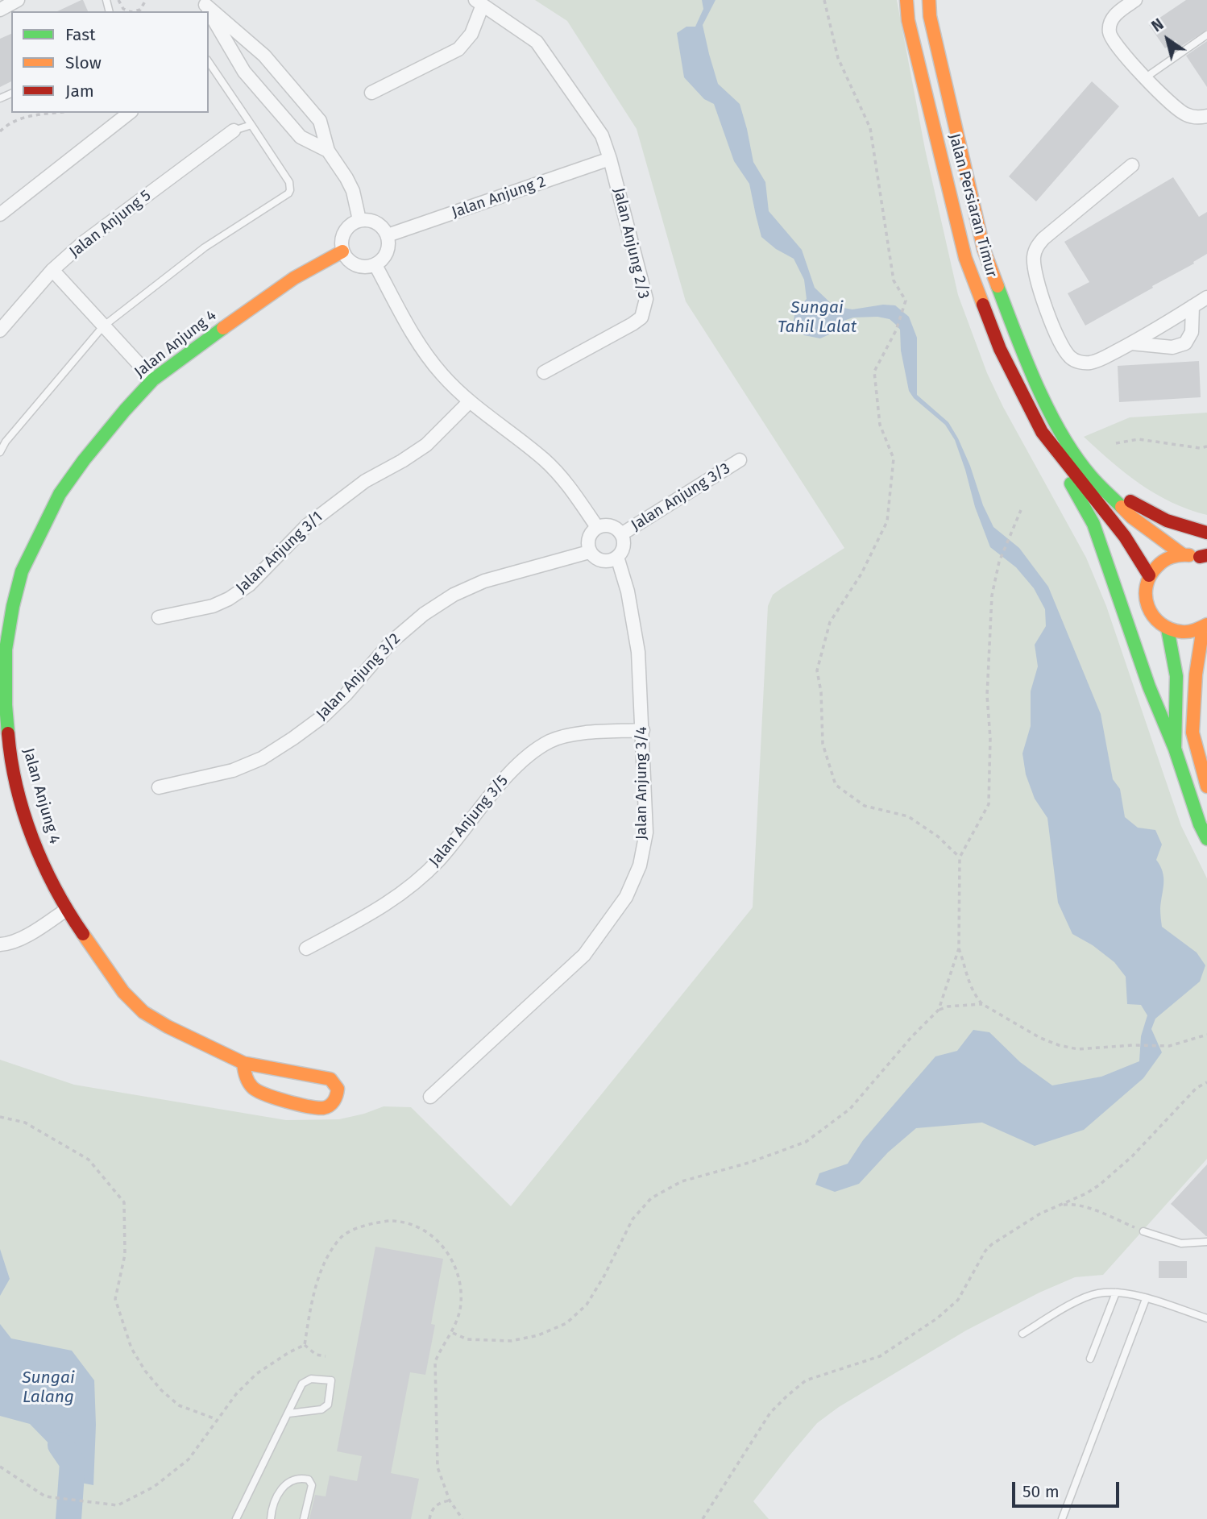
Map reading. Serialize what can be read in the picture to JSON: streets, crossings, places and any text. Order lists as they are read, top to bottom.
{
  "streets": {
    "street": [
      "Jalan Anjung 2",
      "Jalan Persiaran Timur",
      "Jalan Anjung 5",
      "Jalan Anjung 2/3",
      "Jalan Anjung 4",
      "Jalan Anjung 3/3",
      "Jalan Anjung 3/1",
      "Jalan Anjung 3/2",
      "Jalan Anjung 3/4",
      "Jalan Anjung 3/5"
    ]
  },
  "crossings": [
    ["Jalan Anjung 2", "Jalan Anjung 2/3"],
    ["Jalan Anjung 2", "Jalan Anjung 4"],
    ["Jalan Anjung 3/3", "Jalan Anjung 3/2"],
    ["Jalan Anjung 3/3", "Jalan Anjung 3/4"],
    ["Jalan Anjung 3/2", "Jalan Anjung 3/4"],
    ["Jalan Anjung 3/4", "Jalan Anjung 3/5"]
  ],
  "water": ["Sungai Tahil Lalat", "Sungai Lalang"],
  "legend": ["Fast", "Slow", "Jam"],
  "scale_bar": "50 m",
  "north": "top left"
}
